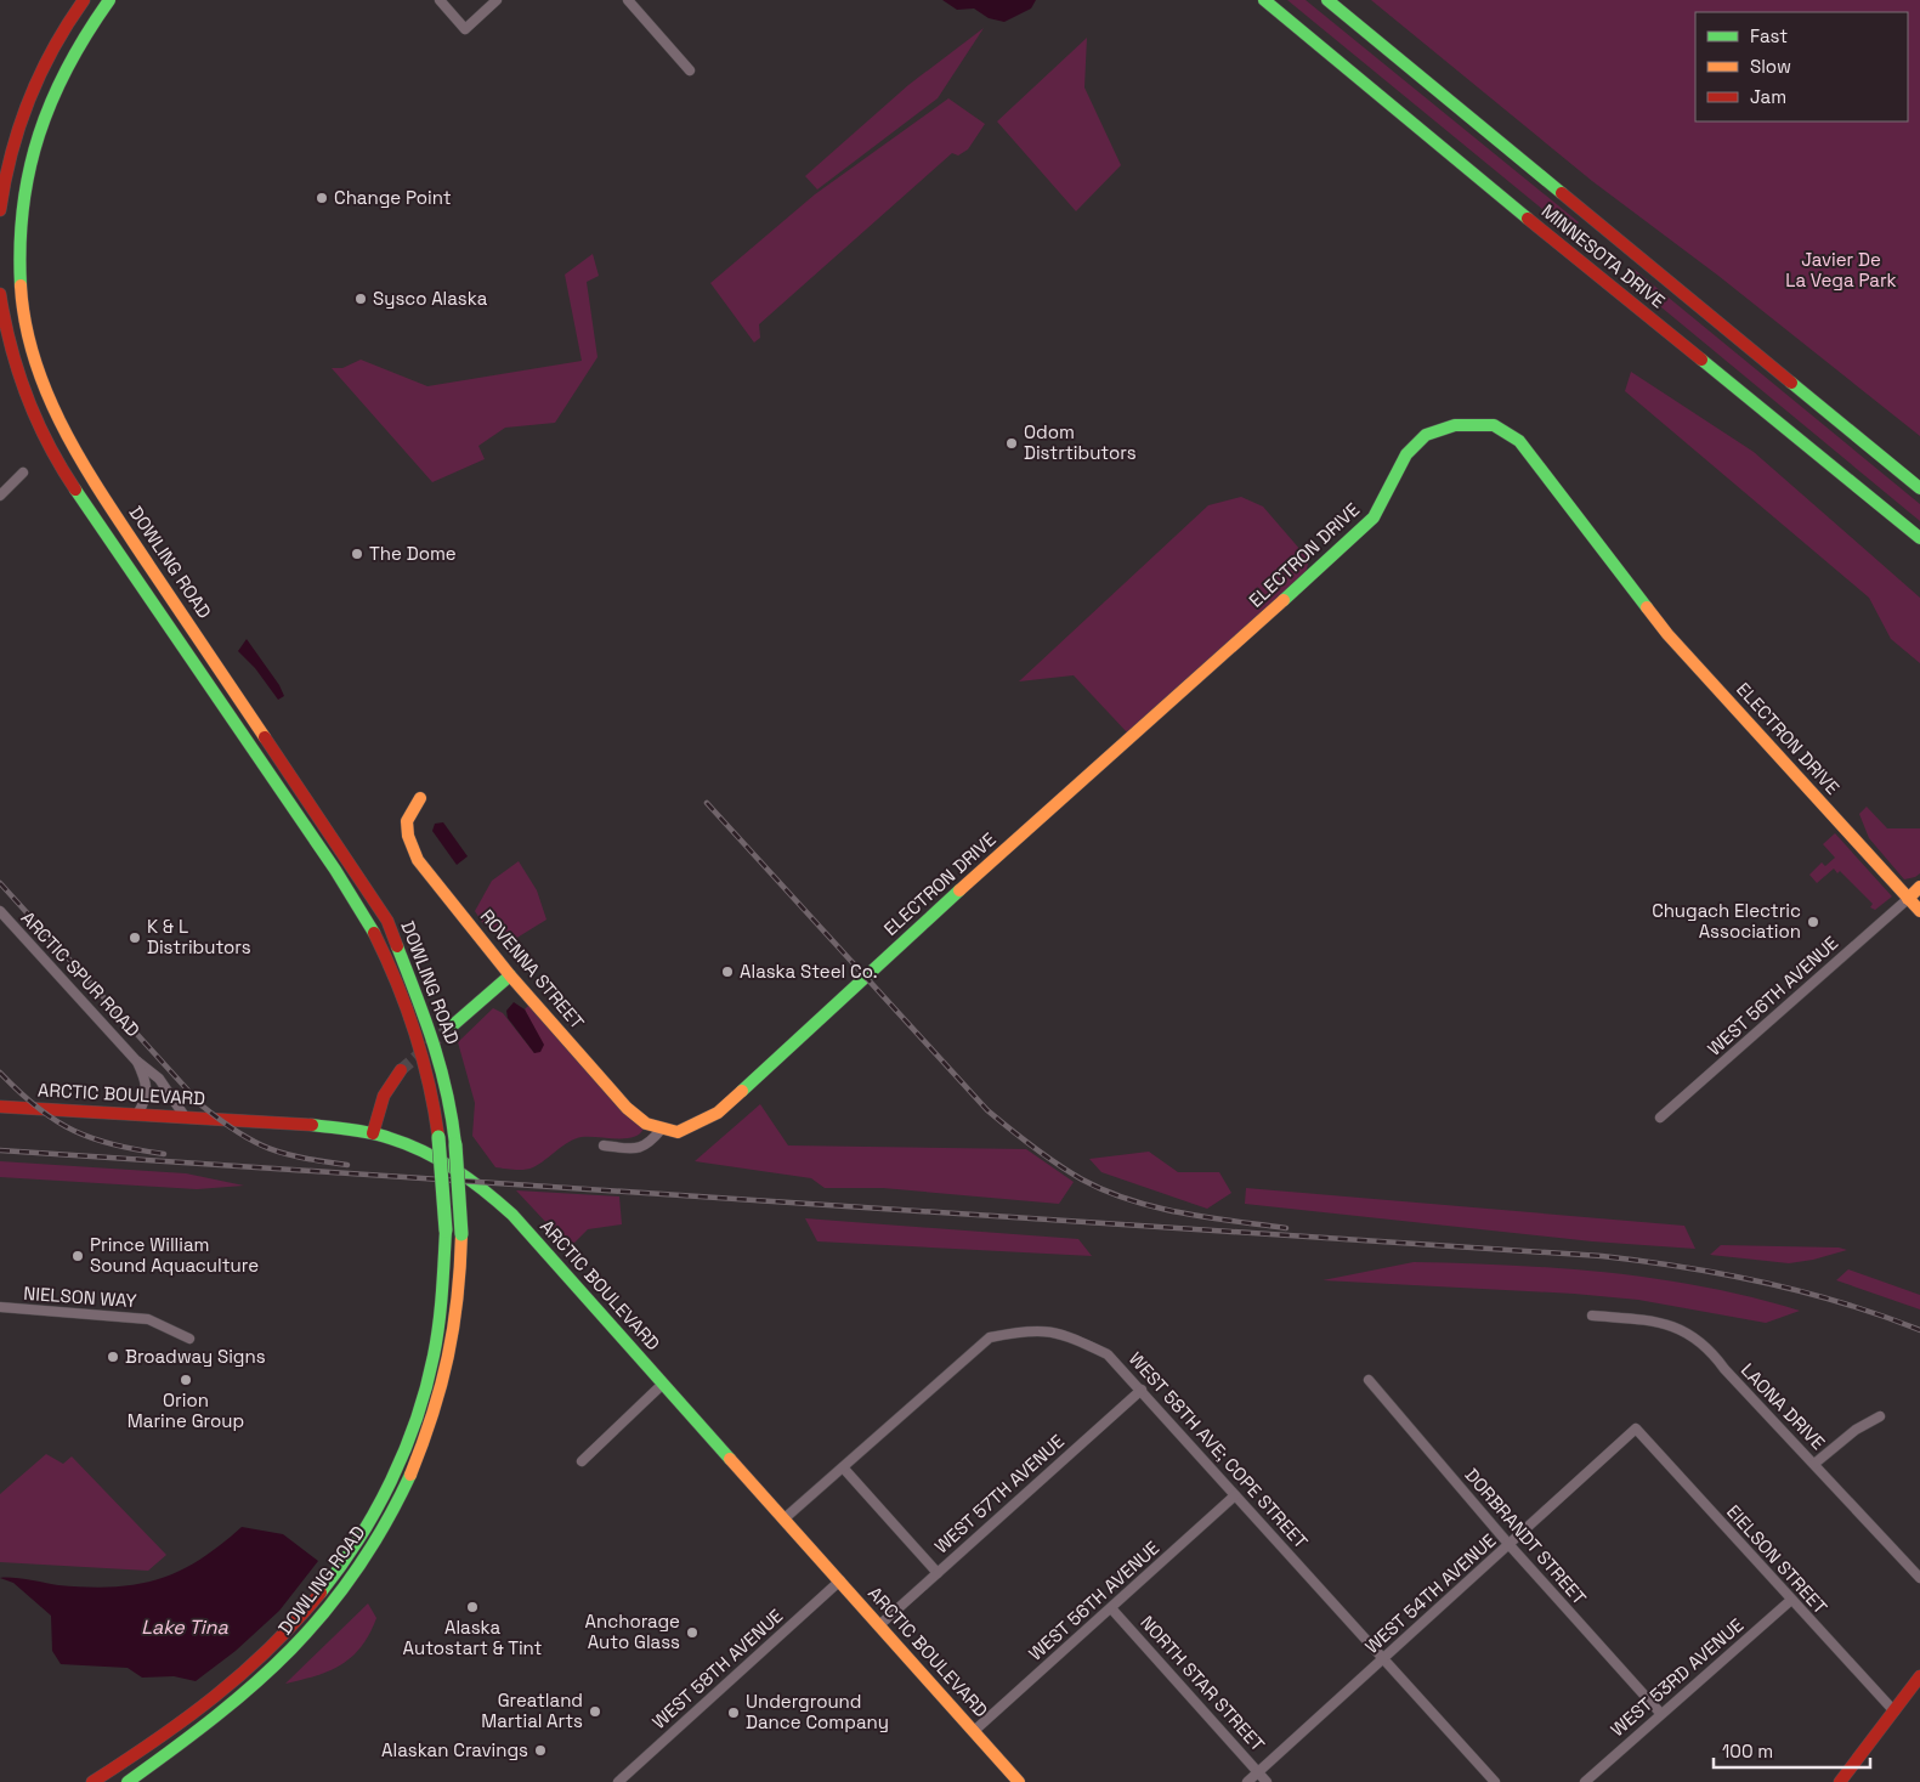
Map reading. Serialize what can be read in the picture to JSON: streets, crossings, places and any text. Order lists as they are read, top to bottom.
{
  "streets": {
    "main road": [
      "MINNESOTA DRIVE",
      "ELECTRON DRIVE",
      "DOWLING ROAD",
      "ROVENNA STREET",
      "ARCTIC BOULEVARD"
    ],
    "street": [
      "ARCTIC SPUR ROAD",
      "WEST 56TH AVENUE",
      "NIELSON WAY",
      "LAONA DRIVE",
      "WEST 58TH AVE; COPE STREET",
      "WEST 57TH AVENUE",
      "DORBRANDT STREET",
      "EIELSON STREET",
      "WEST 54TH AVENUE",
      "WEST 58TH AVENUE",
      "WEST 53RD AVENUE",
      "NORTH STAR STREET"
    ]
  },
  "crossings": [
    ["ELECTRON DRIVE", "ROVENNA STREET"],
    ["ELECTRON DRIVE", "WEST 56TH AVENUE"],
    ["ARCTIC SPUR ROAD", "ARCTIC BOULEVARD"],
    ["WEST 56TH AVENUE", "ARCTIC BOULEVARD"],
    ["WEST 56TH AVENUE", "WEST 58TH AVE; COPE STREET"],
    ["WEST 56TH AVENUE", "NORTH STAR STREET"],
    ["ARCTIC BOULEVARD", "WEST 58TH AVE; COPE STREET"],
    ["ARCTIC BOULEVARD", "WEST 57TH AVENUE"],
    ["ARCTIC BOULEVARD", "WEST 58TH AVENUE"],
    ["WEST 58TH AVE; COPE STREET", "WEST 57TH AVENUE"],
    ["WEST 58TH AVE; COPE STREET", "WEST 54TH AVENUE"],
    ["DORBRANDT STREET", "WEST 54TH AVENUE"],
    ["DORBRANDT STREET", "WEST 53RD AVENUE"],
    ["EIELSON STREET", "WEST 54TH AVENUE"],
    ["EIELSON STREET", "WEST 53RD AVENUE"],
    ["WEST 54TH AVENUE", "NORTH STAR STREET"]
  ],
  "water": ["Lake Tina"],
  "parks": ["Javier De La Vega Park"],
  "places": [
    "Change Point",
    "Sysco Alaska",
    "Odom Distrtibutors",
    "The Dome",
    "Chugach Electric Association",
    "K & L Distributors",
    "Alaska Steel Co.",
    "Prince William Sound Aquaculture",
    "Broadway Signs",
    "Orion Marine Group",
    "Alaska Autostart & Tint",
    "Anchorage Auto Glass",
    "Greatland Martial Arts",
    "Underground Dance Company",
    "Alaskan Cravings"
  ],
  "legend": ["Fast", "Slow", "Jam"],
  "scale_bar": "100 m"
}
